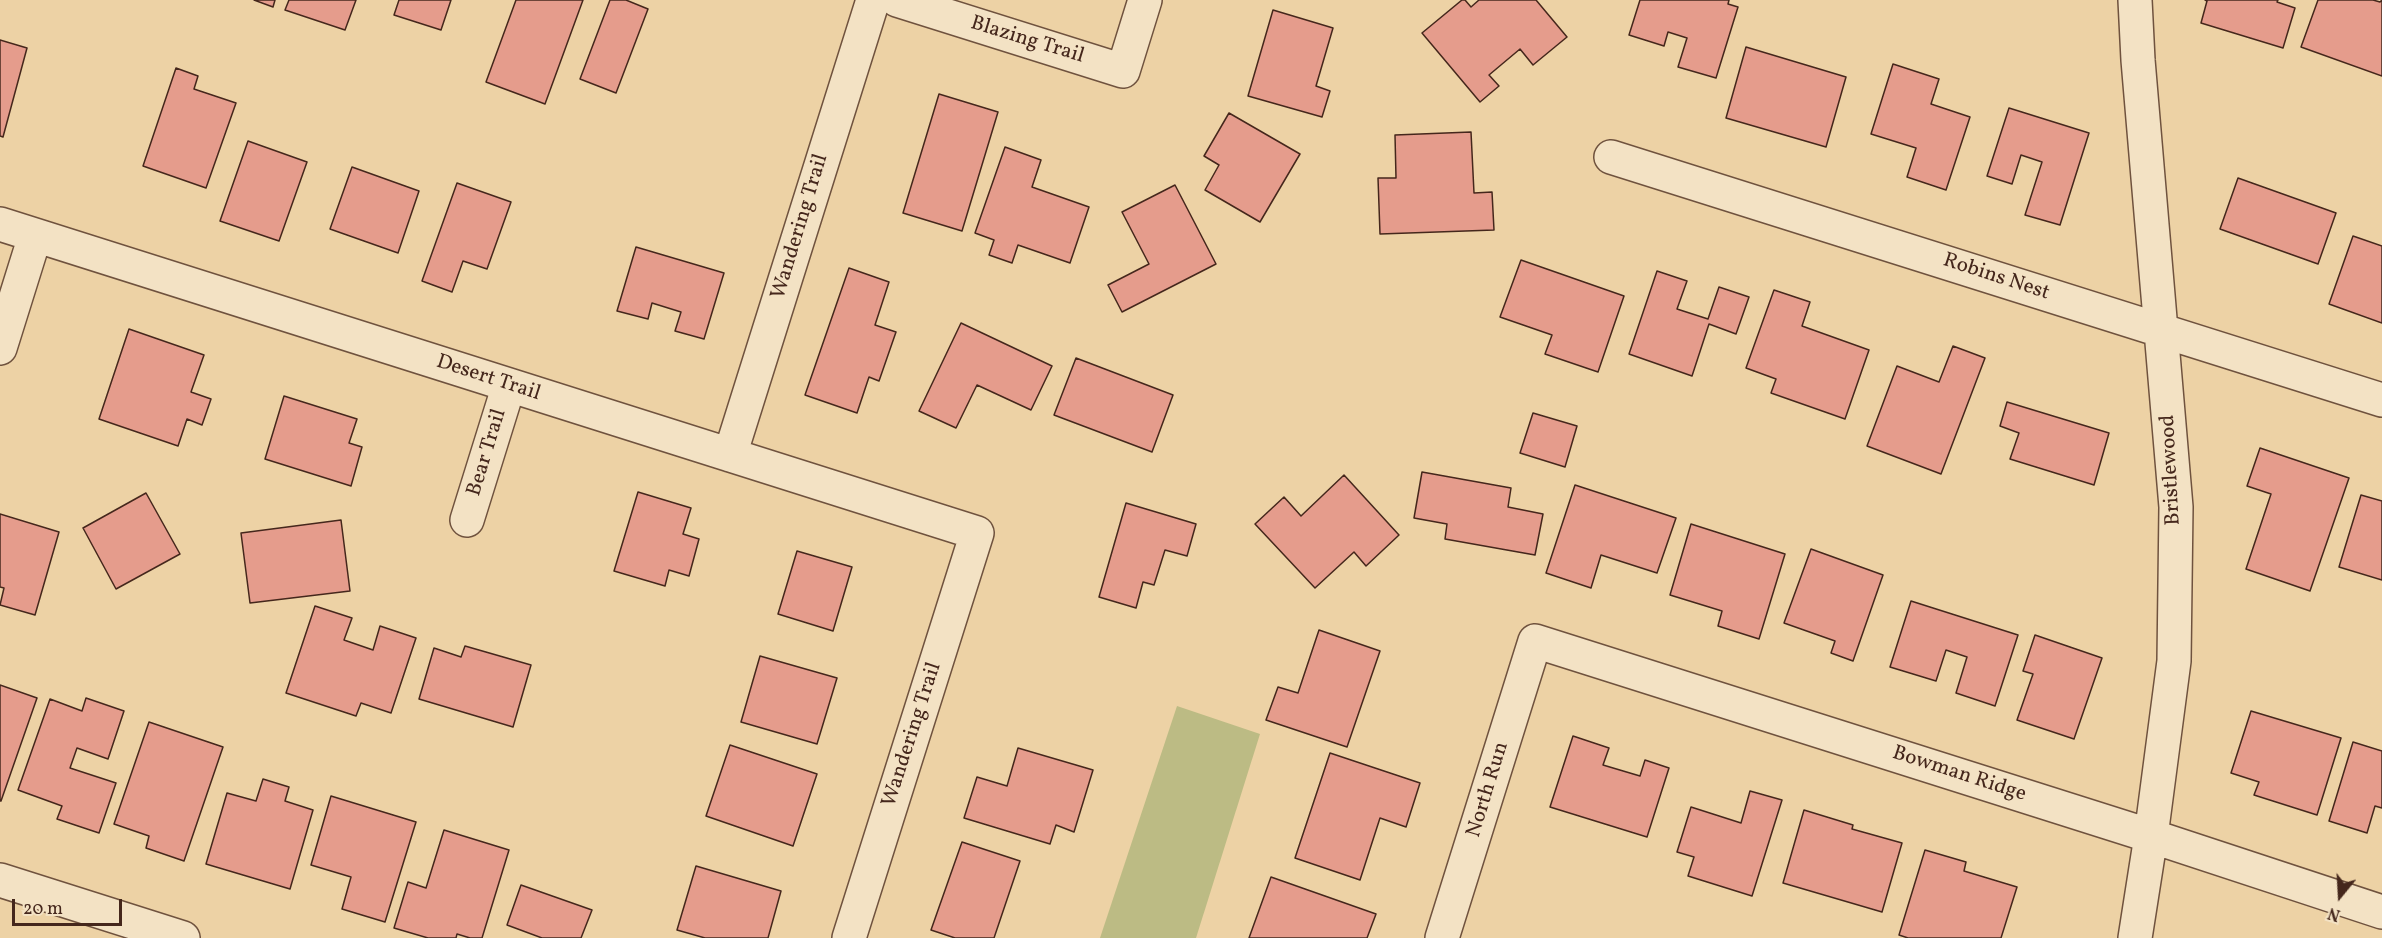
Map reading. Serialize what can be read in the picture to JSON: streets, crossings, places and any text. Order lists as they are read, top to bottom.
{
  "streets": {
    "street": [
      "Blazing Trail",
      "Wandering Trail",
      "Robins Nest",
      "Desert Trail",
      "Bear Trail",
      "Bristlewood",
      "Bowman Ridge",
      "North Run"
    ]
  },
  "crossings": [
    ["Wandering Trail", "Desert Trail"],
    ["Robins Nest", "Bristlewood"],
    ["Desert Trail", "Bear Trail"],
    ["Bristlewood", "Bowman Ridge"],
    ["Bowman Ridge", "North Run"]
  ],
  "scale_bar": "20 m",
  "north": "bottom"
}
